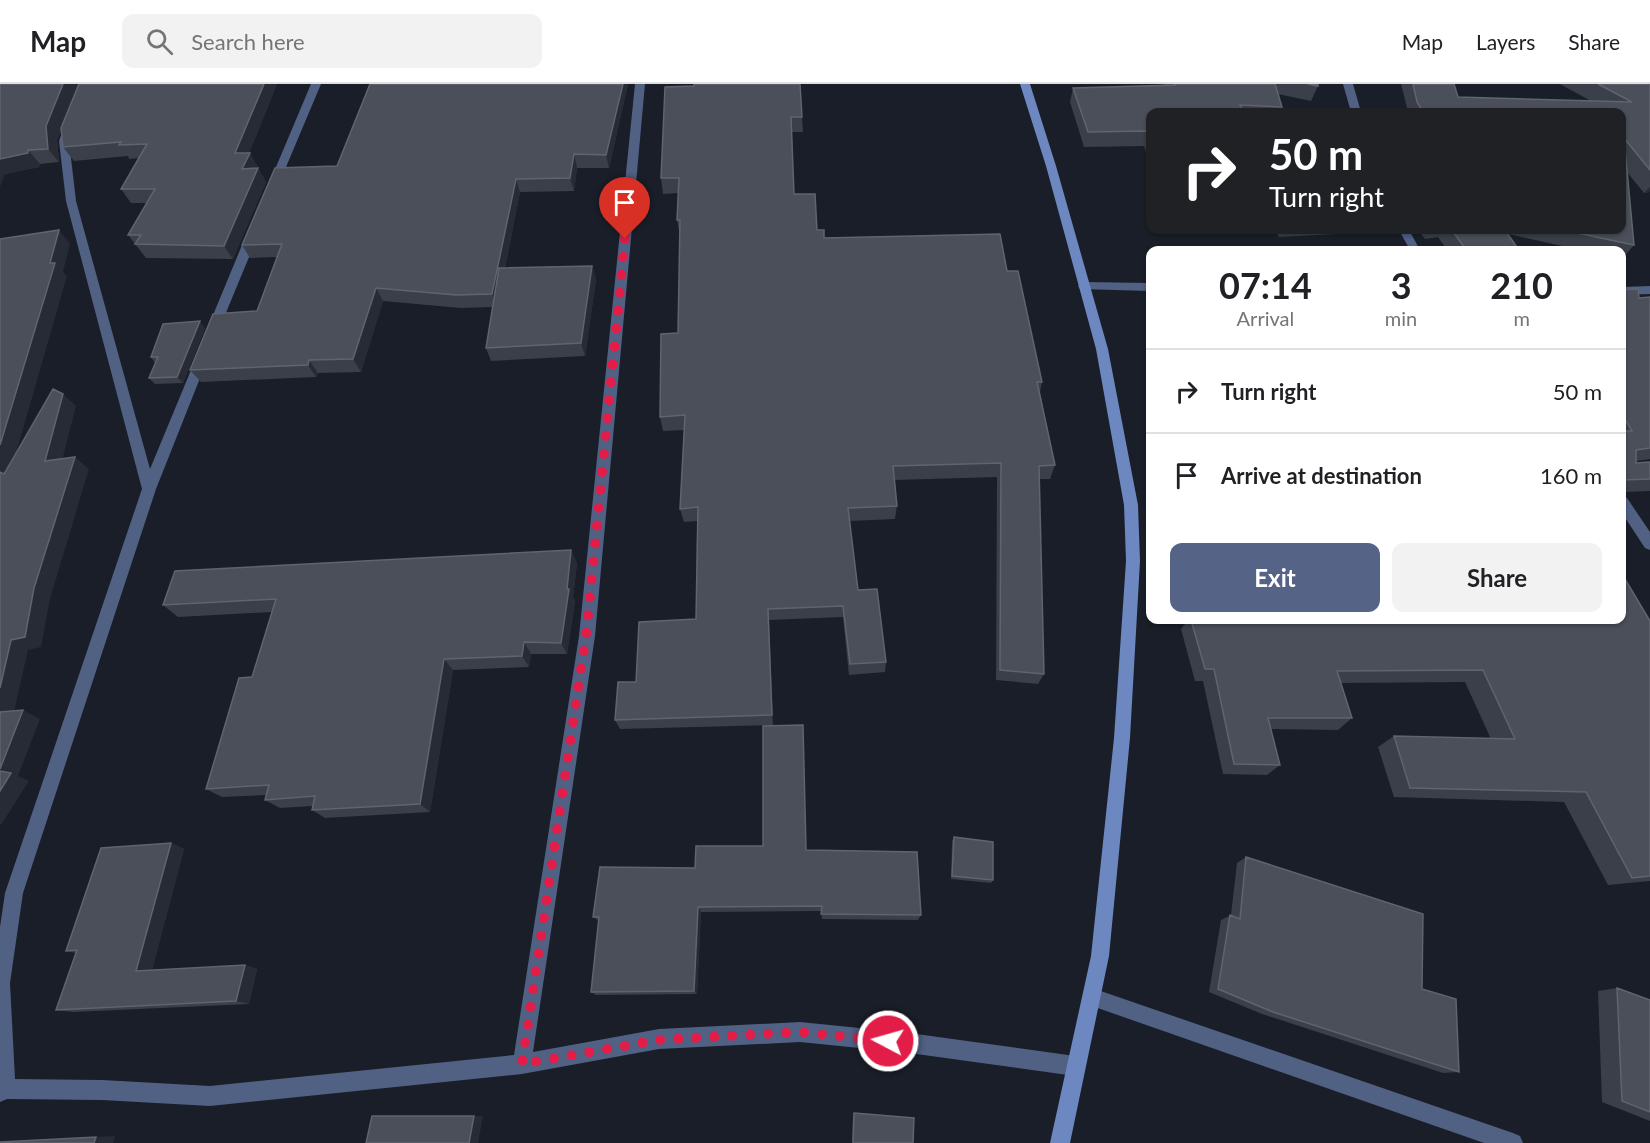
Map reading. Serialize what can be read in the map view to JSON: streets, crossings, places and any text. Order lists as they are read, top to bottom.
{
  "page": {
    "header": "Map",
    "search": "Search here",
    "nav": ["Map", "Layers", "Share"],
    "turn": ["50 m", "Turn right"],
    "eta": [
      "07:14",
      "Arrival",
      "3",
      "min",
      "210",
      "m"
    ],
    "list": [
      {
        "name": "Turn right",
        "value": "50 m"
      },
      {
        "name": "Arrive at destination",
        "value": "160 m"
      }
    ],
    "buttons": ["Exit", "Share"]
  }
}
